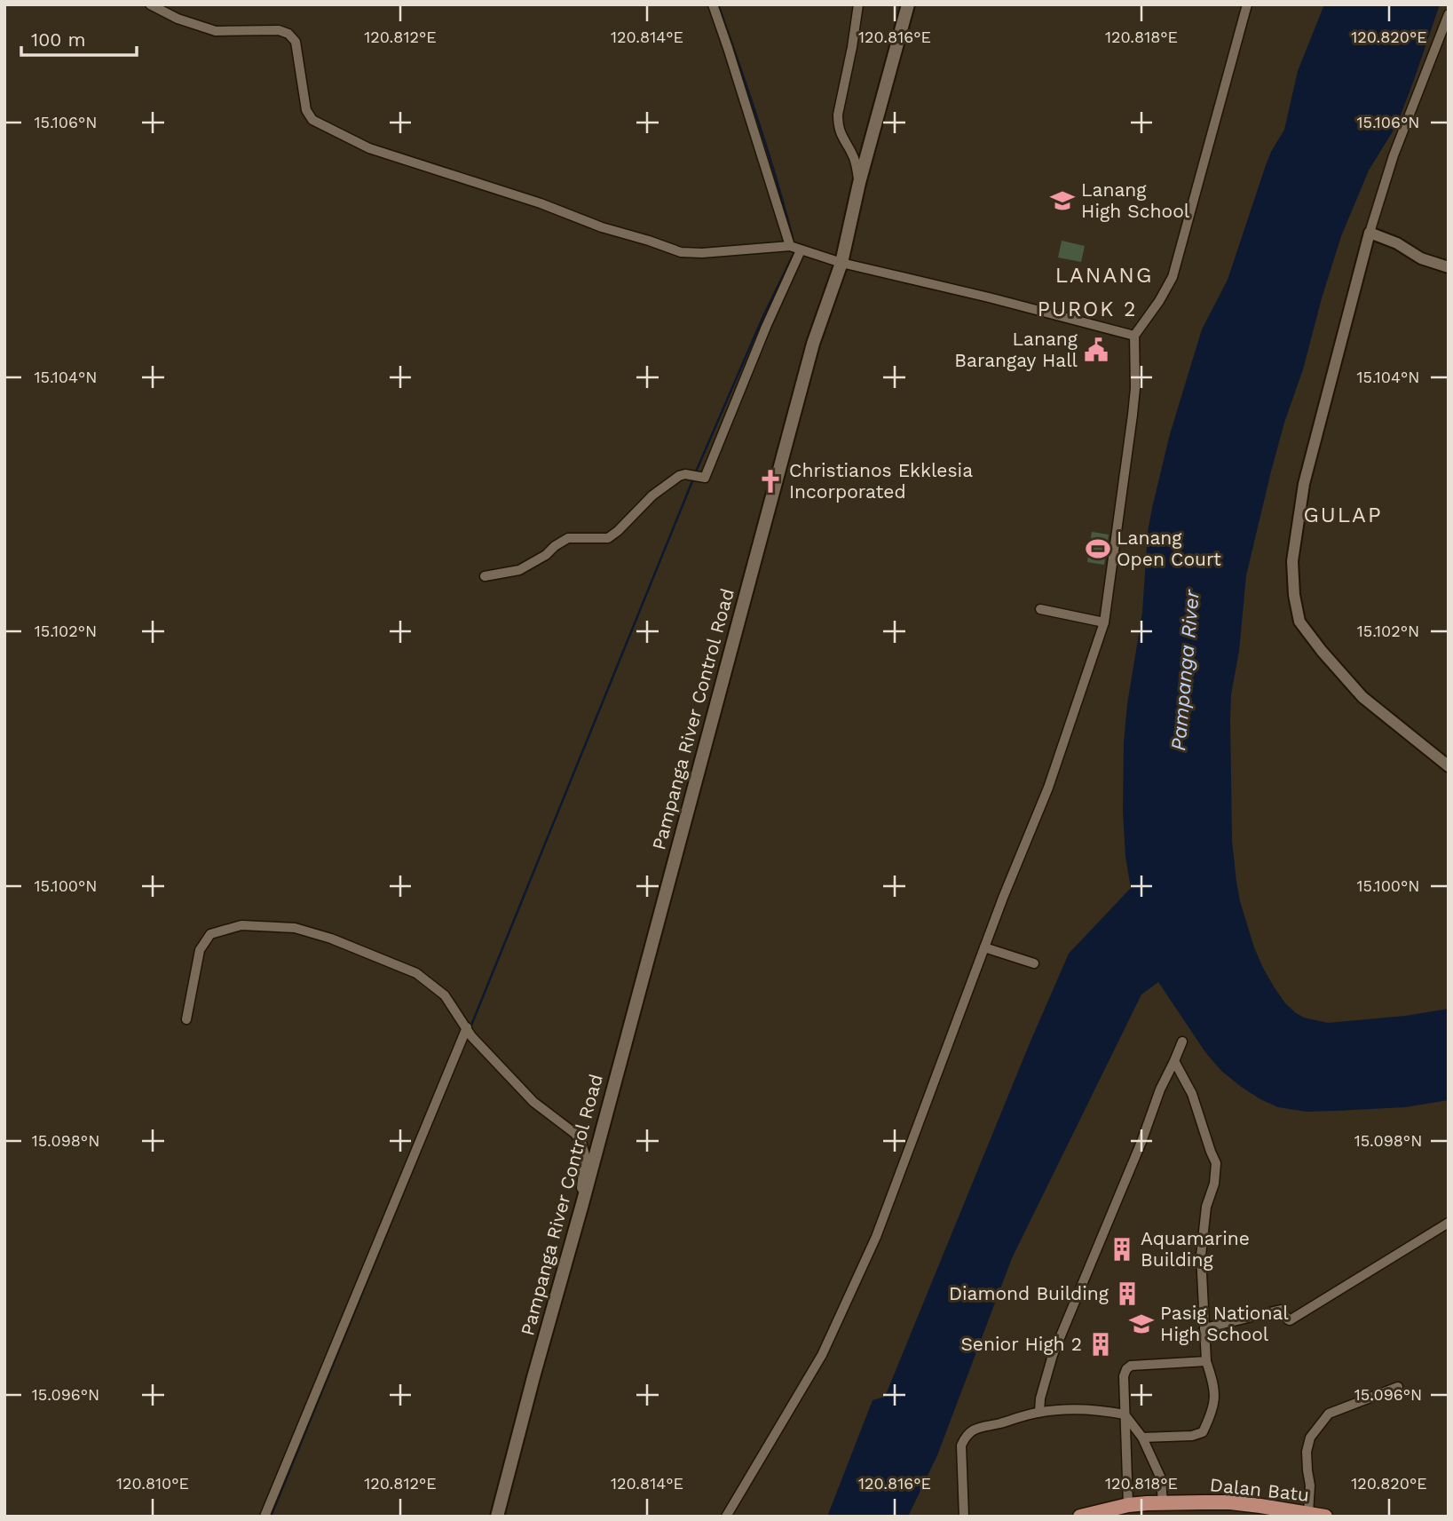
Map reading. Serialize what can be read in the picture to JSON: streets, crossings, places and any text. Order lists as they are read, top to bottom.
{
  "streets": {
    "main road": ["Pampanga River Control Road", "Dalan Batu"]
  },
  "districts": ["LANANG", "PUROK 2", "GULAP"],
  "water": ["Pampanga River"],
  "places": {
    "school or university": ["Lanang High School", "Pasig National High School"],
    "public building": ["Lanang Barangay Hall"],
    "church": ["Christianos Ekklesia Incorporated"],
    "sports": ["Lanang Open Court"],
    "building": ["Aquamarine Building", "Diamond Building", "Senior High 2"]
  },
  "scale_bar": "100 m",
  "coordinates": [
    "120.812°E",
    "120.814°E",
    "120.816°E",
    "120.818°E",
    "120.820°E",
    "15.106°N",
    "15.104°N",
    "15.102°N",
    "15.100°N",
    "15.098°N",
    "15.096°N",
    "120.810°E"
  ]
}
